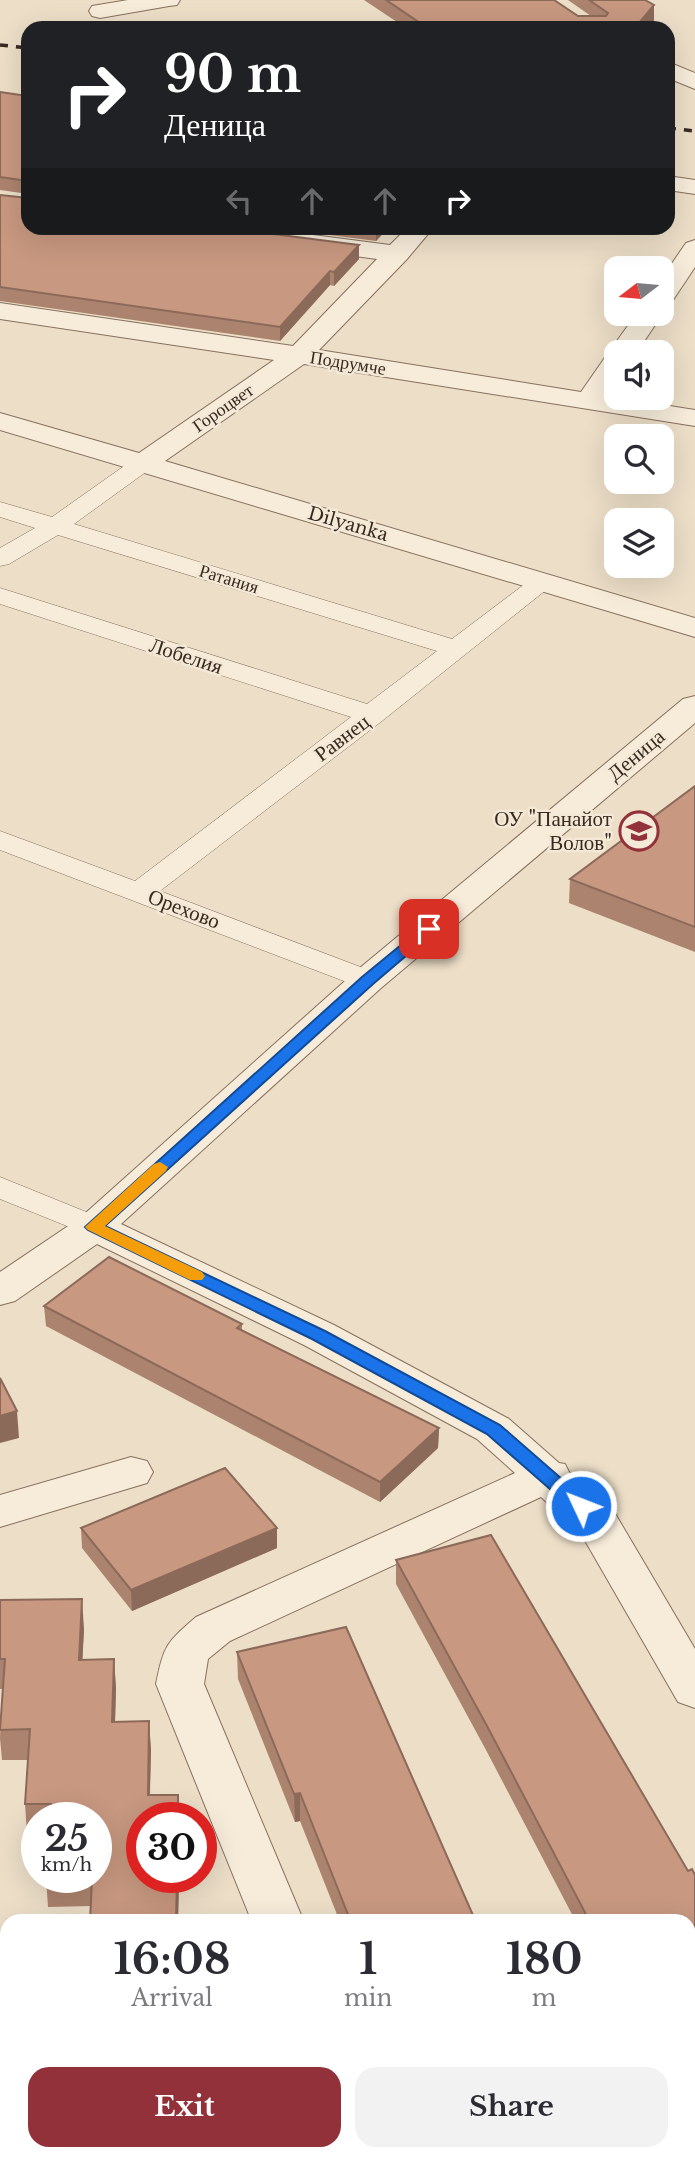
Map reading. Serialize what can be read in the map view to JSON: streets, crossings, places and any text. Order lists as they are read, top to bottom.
{
  "streets": {
    "street": [
      "Подрумче",
      "Гороцвет",
      "Dilyanka",
      "Ратания",
      "Лобелия",
      "Равнец",
      "Деница",
      "Орехово"
    ]
  },
  "crossings": [
    ["Подрумче", "Гороцвет"],
    ["Гороцвет", "Dilyanka"],
    ["Гороцвет", "Ратания"],
    ["Dilyanka", "Равнец"],
    ["Ратания", "Равнец"],
    ["Лобелия", "Равнец"],
    ["Равнец", "Орехово"],
    ["Деница", "Орехово"]
  ],
  "places": {
    "school or university": ["ОУ \"Панайот Волов\""]
  },
  "north": "left",
  "page": {
    "turn": ["90 m", "Деница"],
    "speed": "25 km/h",
    "limit": "30",
    "eta": [
      "16:08",
      "Arrival",
      "1",
      "min",
      "180",
      "m"
    ],
    "buttons": ["Exit", "Share"]
  }
}
